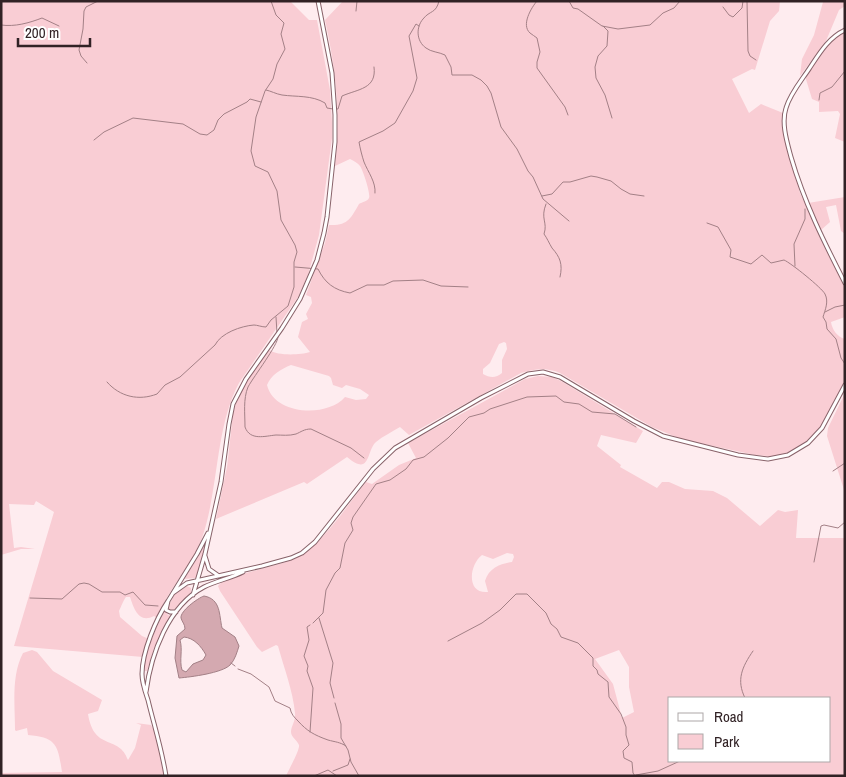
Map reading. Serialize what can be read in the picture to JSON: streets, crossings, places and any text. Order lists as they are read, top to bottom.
{
  "legend": ["Road", "Park"],
  "scale_bar": "200 m"
}
